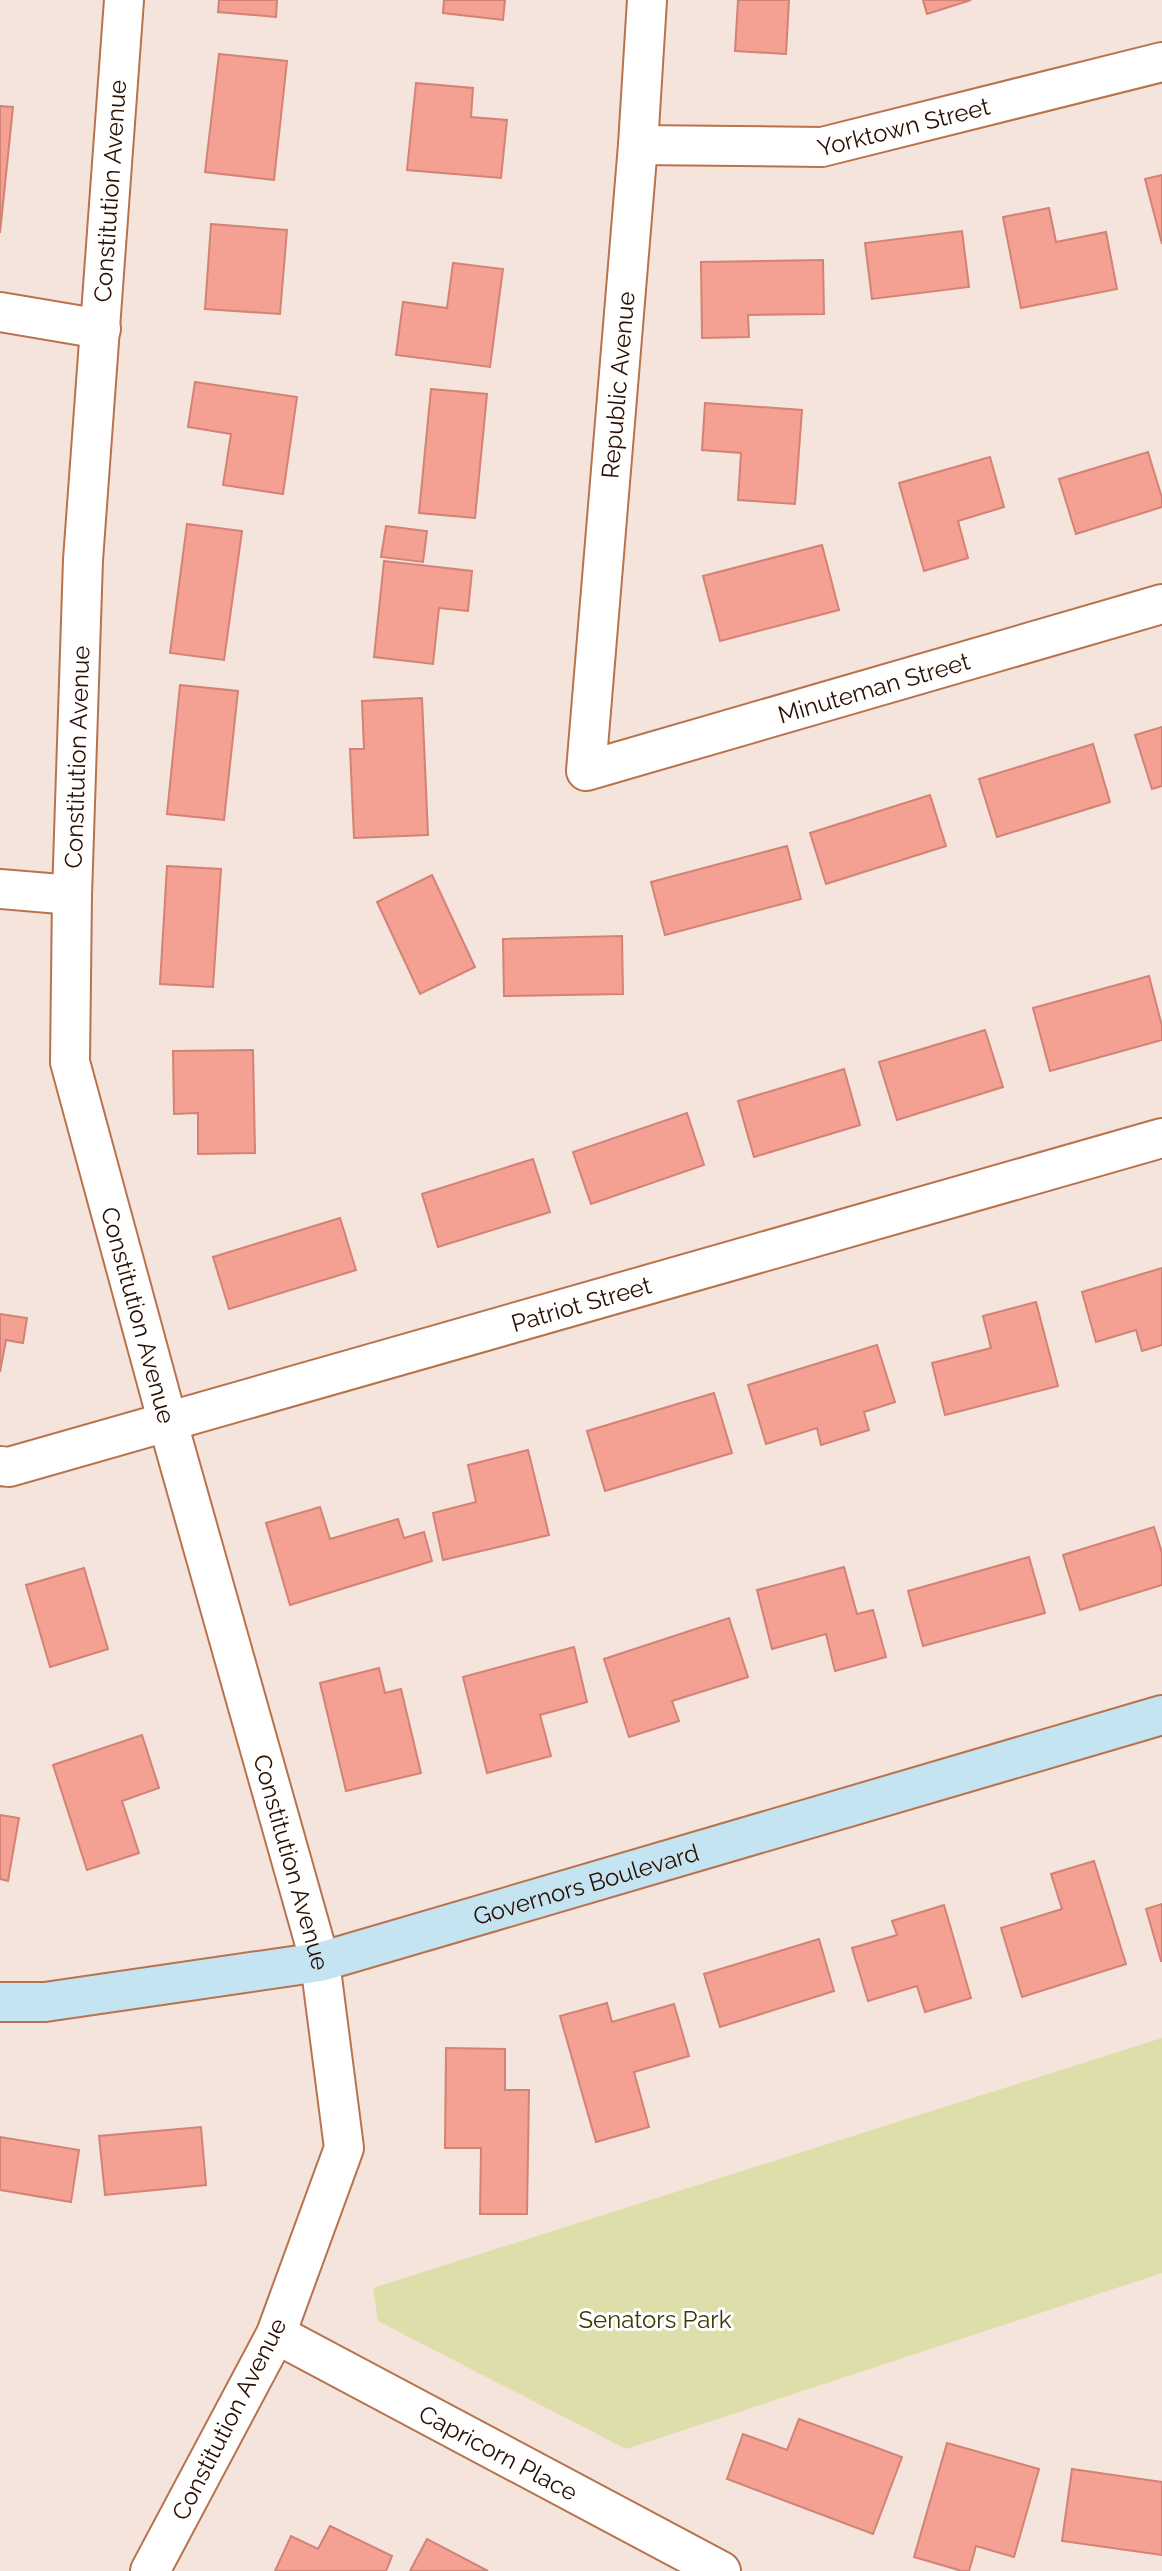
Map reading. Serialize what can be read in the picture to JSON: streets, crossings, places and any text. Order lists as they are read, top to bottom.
{
  "streets": {
    "main road": ["Governors Boulevard"],
    "street": [
      "Yorktown Street",
      "Constitution Avenue",
      "Republic Avenue",
      "Minuteman Street",
      "Patriot Street",
      "Capricorn Place"
    ]
  },
  "crossings": [
    ["Yorktown Street", "Republic Avenue"],
    ["Constitution Avenue", "Patriot Street"],
    ["Constitution Avenue", "Governors Boulevard"],
    ["Constitution Avenue", "Capricorn Place"],
    ["Republic Avenue", "Minuteman Street"]
  ],
  "parks": ["Senators Park"]
}
